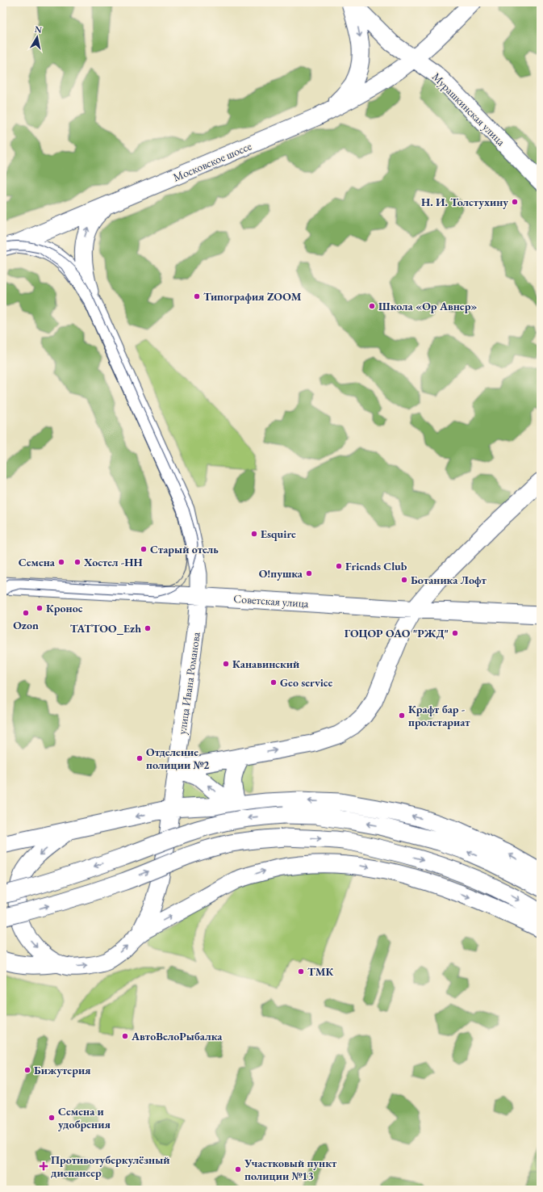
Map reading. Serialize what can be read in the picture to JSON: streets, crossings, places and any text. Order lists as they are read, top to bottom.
{
  "streets": {
    "main road": [
      "Мурашкинская улица",
      "Московское шоссе",
      "Советская улица",
      "улица Ивана Романова"
    ]
  },
  "crossings": [
    ["Мурашкинская улица", "Московское шоссе"],
    ["Советская улица", "улица Ивана Романова"]
  ],
  "places": {
    "other": [
      "Н. И. Толстухину",
      "Типография ZOOM",
      "Школа «Ор Авнер»",
      "Esquire",
      "Старый отель",
      "Семена",
      "Хостел -НН",
      "Friends Club",
      "О!пушка",
      "Ботаника Лофт",
      "Кронос",
      "Ozon",
      "TATTOO_Ezh",
      "ГОЦОР ОАО \"РЖД\"",
      "Канавинский",
      "Geo service",
      "Крафт бар - пролетариат",
      "Отделение полиции №2",
      "ТМК",
      "АвтоВелоРыбалка",
      "Бижутерия",
      "Семена и удобрения",
      "Участковый пункт полиции №13"
    ],
    "health": ["Противотуберкулёзный диспансер"]
  },
  "north": "top"
}
